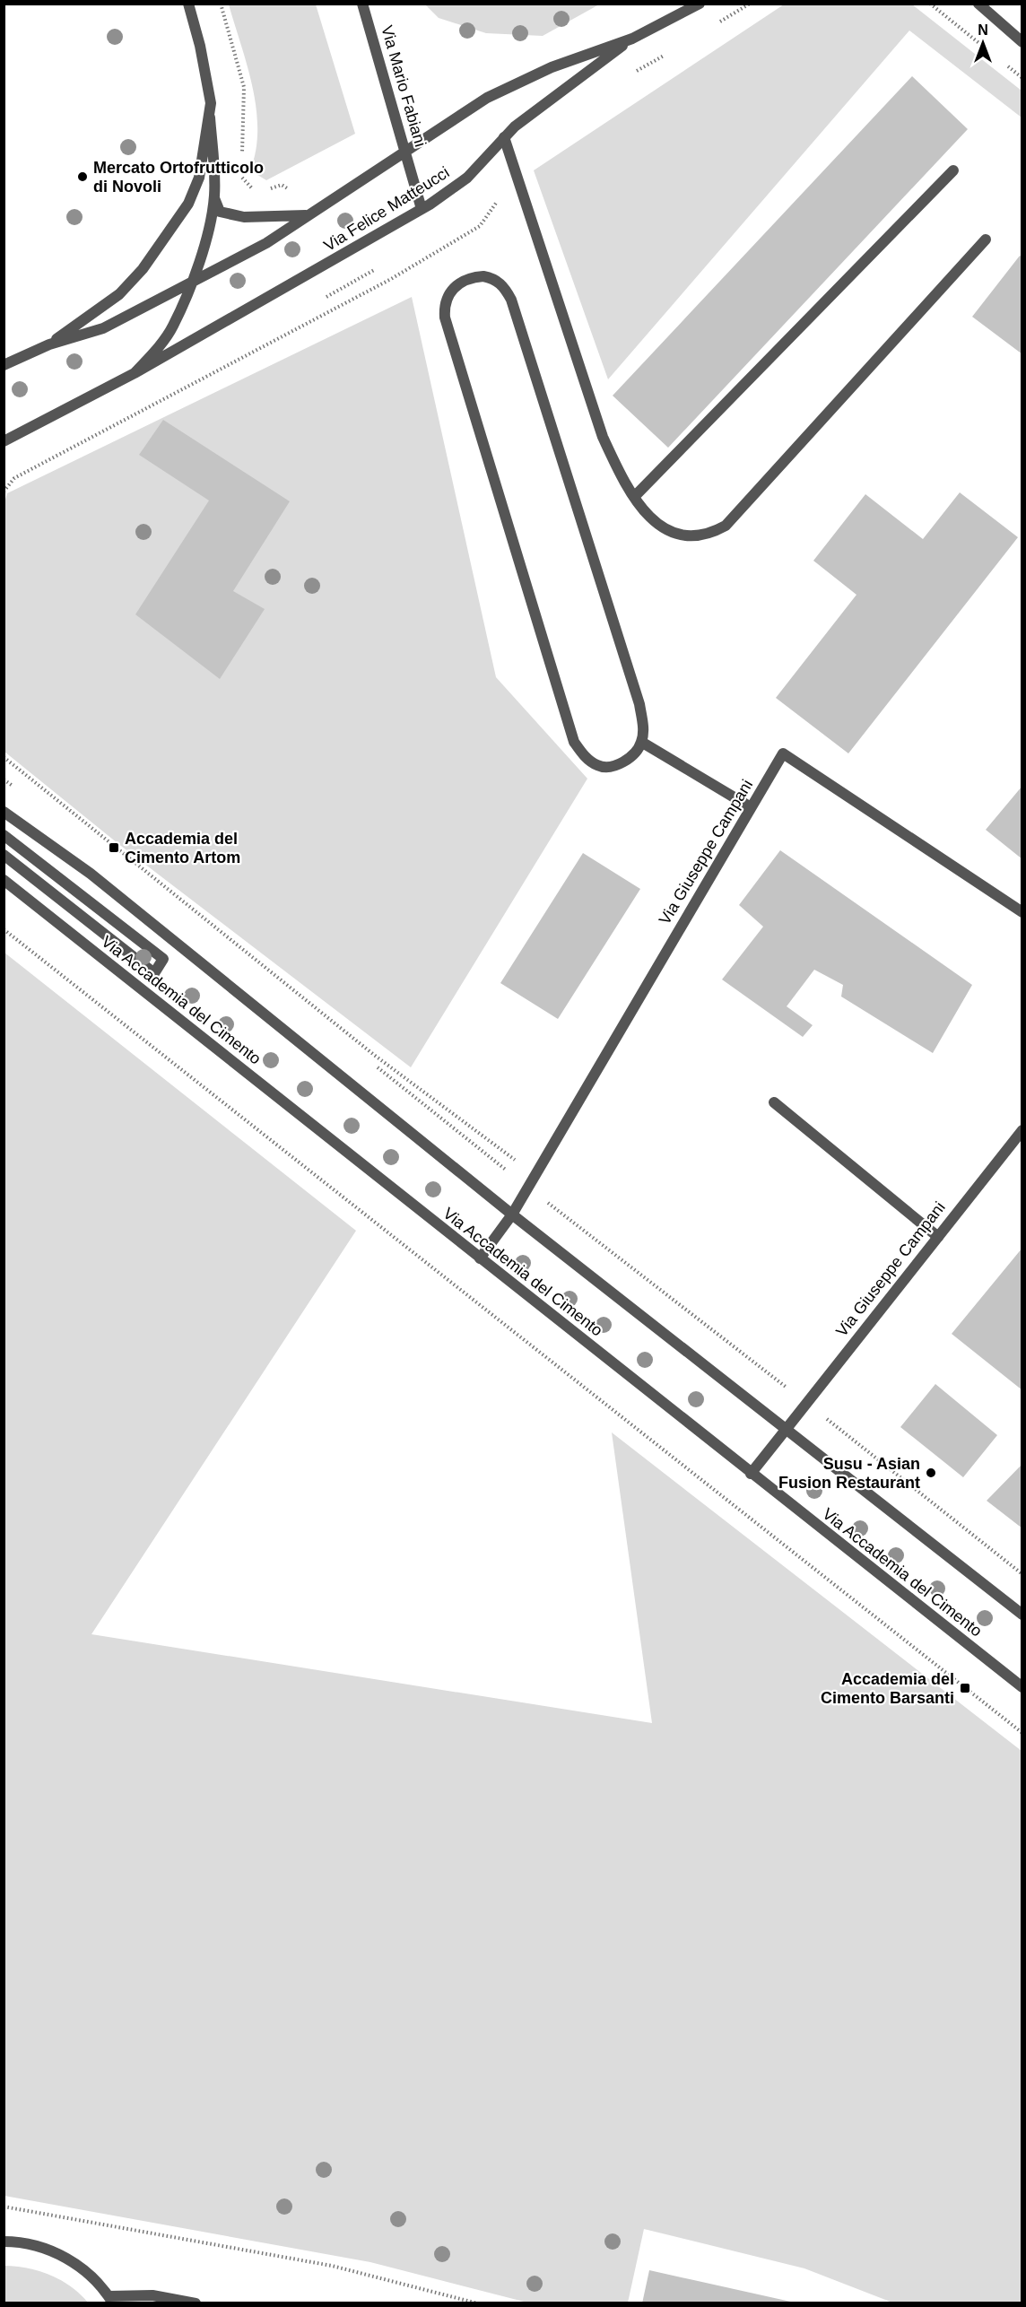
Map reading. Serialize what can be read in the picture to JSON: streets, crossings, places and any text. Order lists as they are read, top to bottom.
{
  "streets": {
    "street": [
      "Via Mario Fabiani",
      "Via Felice Matteucci",
      "Via Giuseppe Campani",
      "Via Accademia del Cimento"
    ]
  },
  "crossings": [
    ["Via Mario Fabiani", "Via Felice Matteucci"],
    ["Via Giuseppe Campani", "Via Accademia del Cimento"]
  ],
  "places": {
    "other": ["Mercato Ortofrutticolo di Novoli", "Susu - Asian Fusion Restaurant"],
    "transit": ["Accademia del Cimento Artom", "Accademia del Cimento Barsanti"]
  },
  "north": "top"
}
